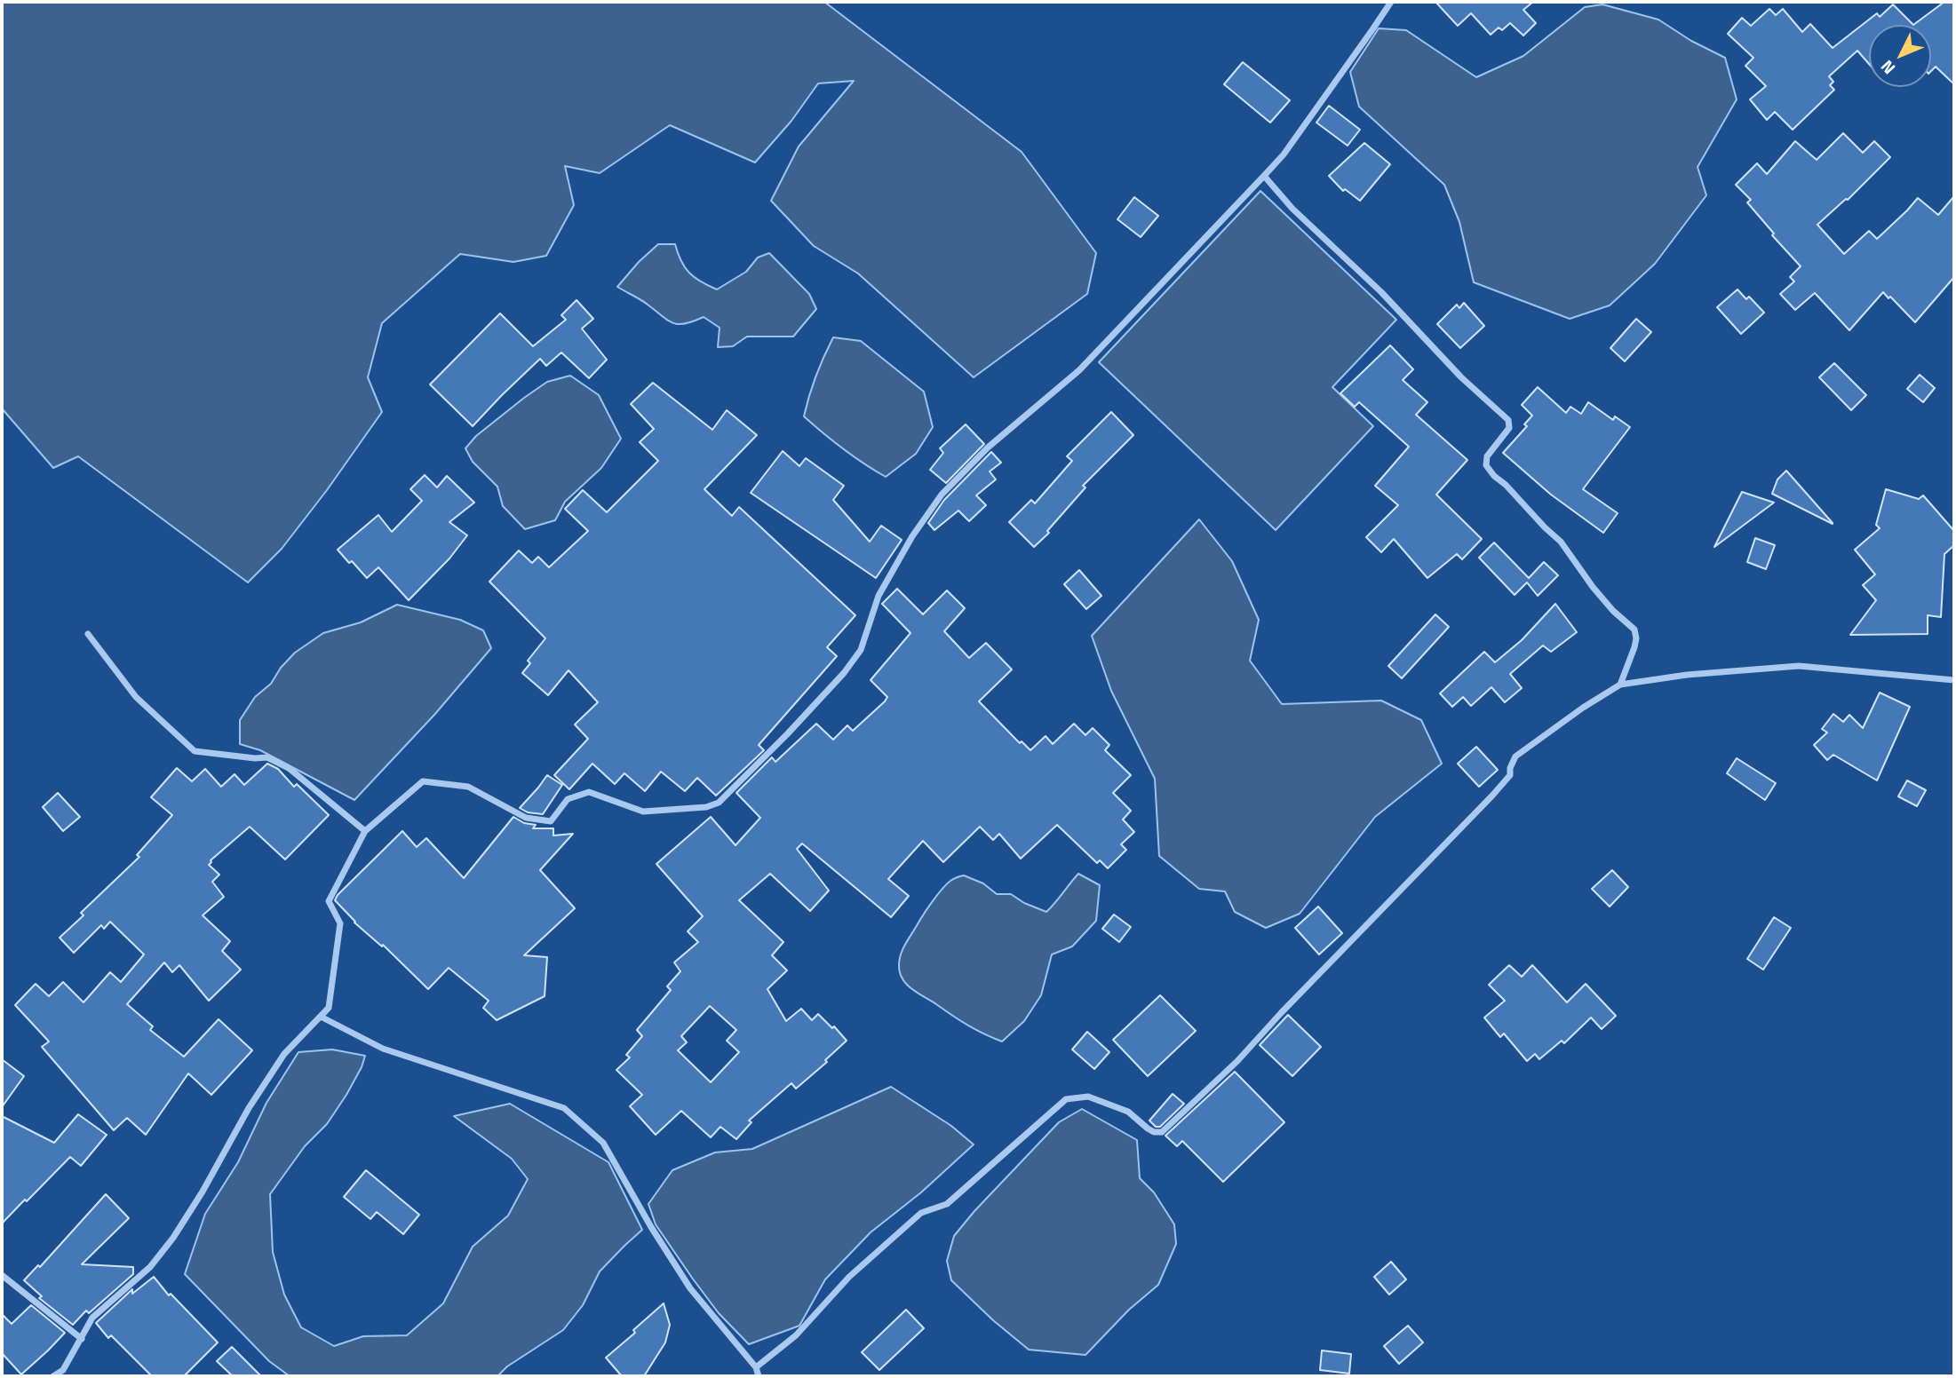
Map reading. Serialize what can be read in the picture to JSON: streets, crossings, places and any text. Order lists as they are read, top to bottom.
{
  "north": "bottom left"
}
